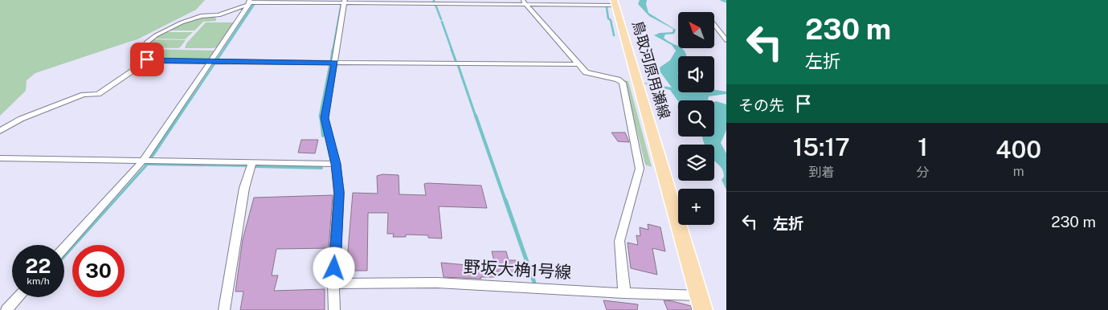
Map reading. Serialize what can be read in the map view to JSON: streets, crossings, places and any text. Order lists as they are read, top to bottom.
{
  "streets": {
    "main road": ["鳥取河原用瀬線"],
    "street": ["野坂大桷1号線"]
  },
  "crossings": [
    ["鳥取河原用瀬線", "野坂大桷1号線"]
  ],
  "north": "top left",
  "page": {
    "turn": ["230 m", "左折"],
    "map_buttons": "+",
    "then": "その先",
    "eta": [
      "15:17",
      "到着",
      "1",
      "分",
      "400",
      "m"
    ],
    "list": [
      {
        "name": "左折",
        "value": "230 m"
      }
    ],
    "speed": "22 km/h",
    "limit": "30"
  }
}
